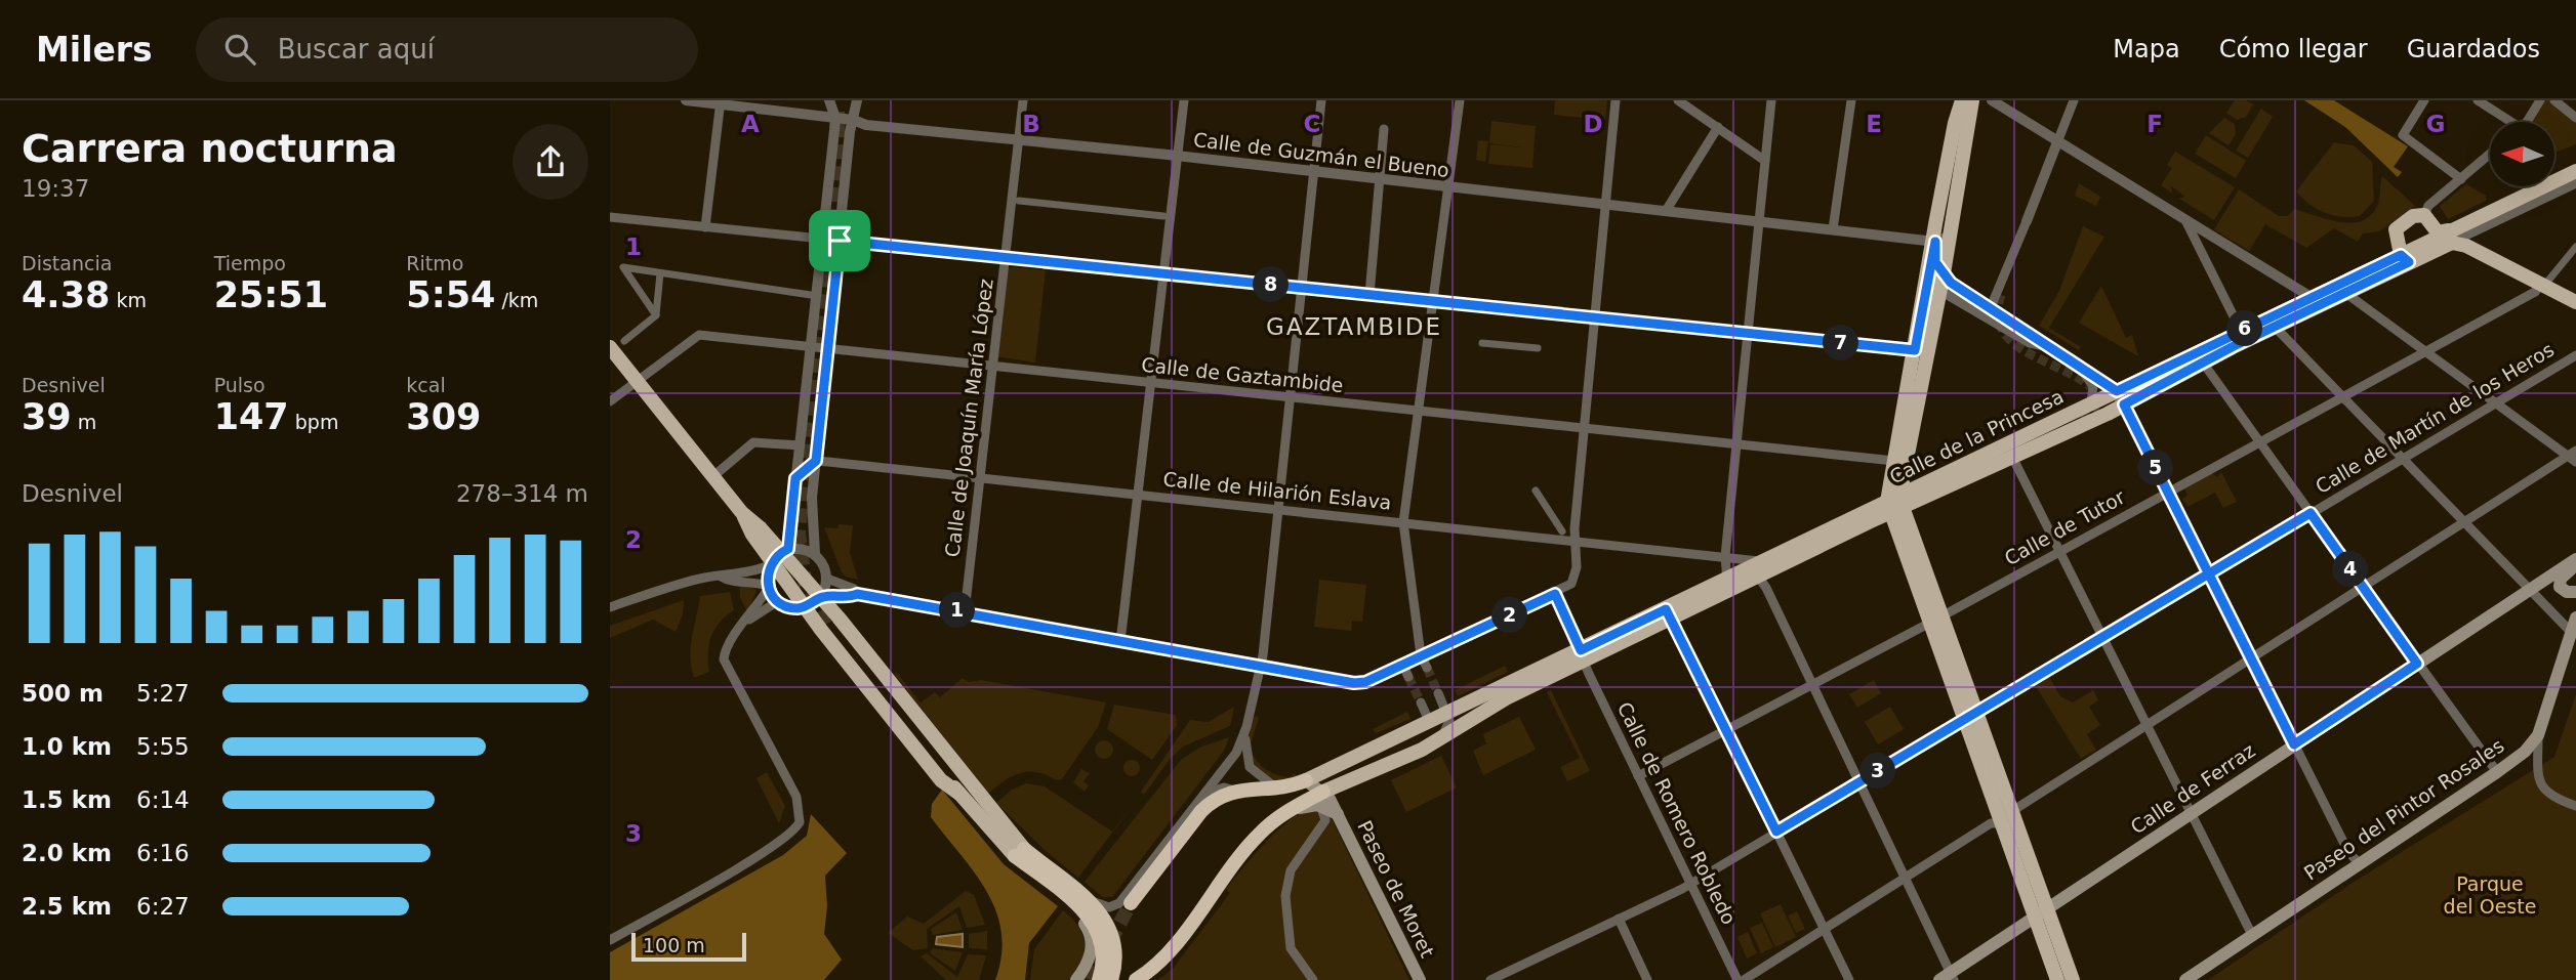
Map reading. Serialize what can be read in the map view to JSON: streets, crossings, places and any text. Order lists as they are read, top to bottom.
{
  "streets": {
    "highway": ["Calle de la Princesa"],
    "main road": ["Calle de Ferraz", "Paseo del Pintor Rosales", "Paseo de Moret"],
    "street": [
      "Calle de Guzmán el Bueno",
      "Calle de Gaztambide",
      "Calle de Joaquín María López",
      "Calle de Martín de los Heros",
      "Calle de Hilarión Eslava",
      "Calle de Tutor",
      "Calle de Romero Robledo"
    ]
  },
  "crossings": [
    ["Calle de Guzmán el Bueno", "Calle de Joaquín María López"],
    ["Calle de Gaztambide", "Calle de Joaquín María López"],
    ["Calle de Joaquín María López", "Calle de Hilarión Eslava"],
    ["Calle de Martín de los Heros", "Calle de Romero Robledo"],
    ["Calle de la Princesa", "Calle de Hilarión Eslava"],
    ["Calle de la Princesa", "Calle de Romero Robledo"],
    ["Calle de la Princesa", "Paseo de Moret"],
    ["Calle de Tutor", "Calle de Romero Robledo"]
  ],
  "districts": ["GAZTAMBIDE"],
  "parks": ["Parque del Oeste"],
  "scale_bar": "100 m",
  "north": "left",
  "page": {
    "header": "Milers",
    "search": "Buscar aquí",
    "nav": ["Mapa", "Cómo llegar", "Guardados"],
    "heading": ["Carrera nocturna", "19:37"],
    "stats": [
      ["Distancia", "4.38 km"],
      ["Tiempo", "25:51"],
      ["Ritmo", "5:54 /km"],
      ["Desnivel", "39 m"],
      ["Pulso", "147 bpm"],
      ["kcal", "309"]
    ],
    "pins": [
      "8",
      "6",
      "7",
      "5",
      "4",
      "1",
      "2",
      "3"
    ],
    "chart": ["Desnivel", "278–314 m"],
    "list": [
      {
        "name": "500 m",
        "note": "5:27"
      },
      {
        "name": "1.0 km",
        "note": "5:55"
      },
      {
        "name": "1.5 km",
        "note": "6:14"
      },
      {
        "name": "2.0 km",
        "note": "6:16"
      },
      {
        "name": "2.5 km",
        "note": "6:27"
      }
    ],
    "scale": "100 m"
  },
  "grid": {
    "columns": [
      "A",
      "B",
      "C",
      "D",
      "E",
      "F",
      "G"
    ],
    "rows": ["1", "2", "3"]
  }
}
